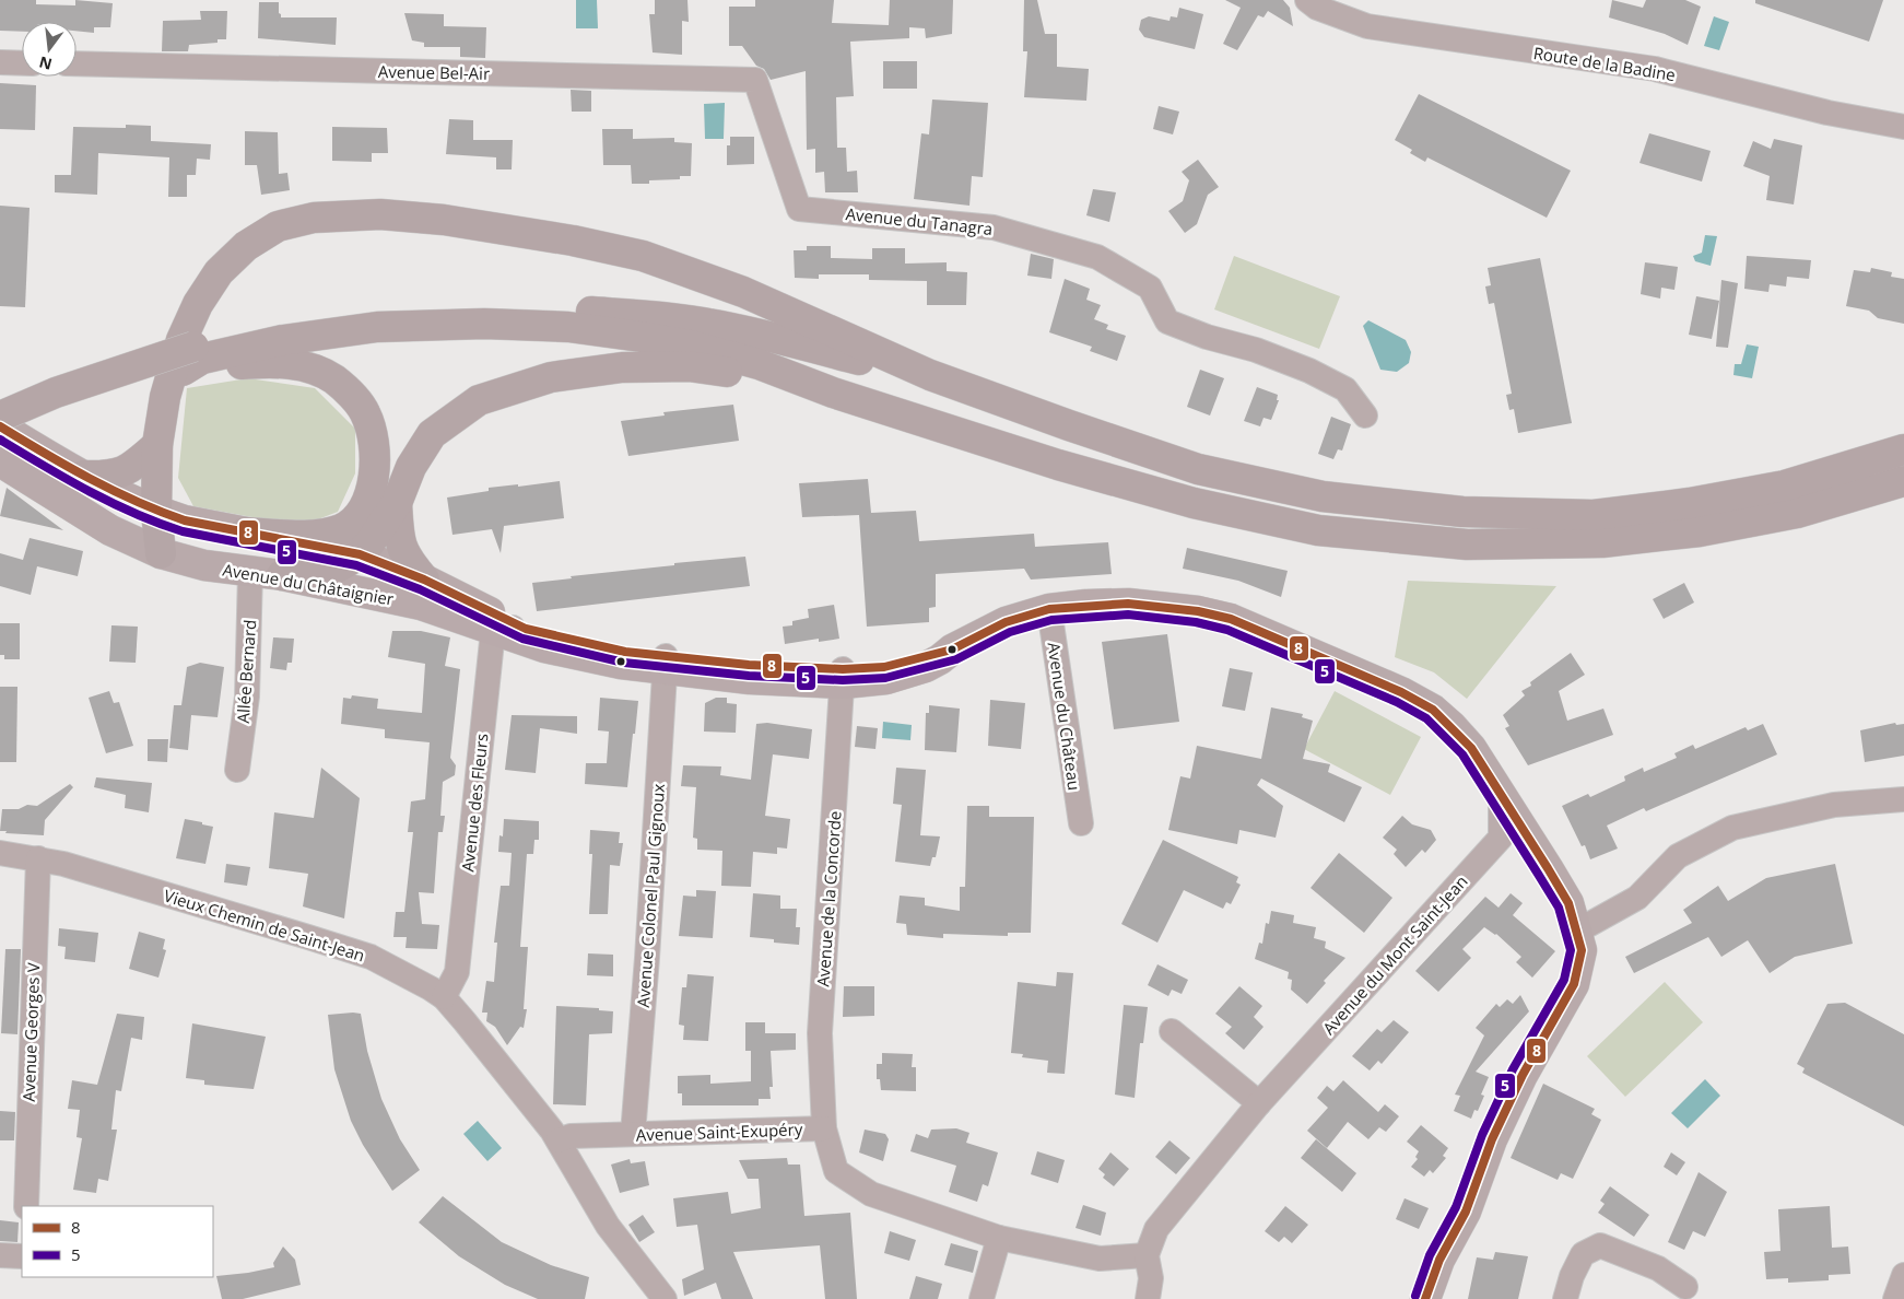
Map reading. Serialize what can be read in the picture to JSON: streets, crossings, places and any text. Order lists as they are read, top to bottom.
{
  "streets": {
    "street": [
      "Route de la Badine",
      "Avenue Bel-Air",
      "Avenue du Tanagra",
      "Avenue du Châtaignier",
      "Allée Bernard",
      "Avenue du Château",
      "Avenue des Fleurs",
      "Avenue Colonel Paul Gignoux",
      "Avenue de la Concorde",
      "Vieux Chemin de Saint-Jean",
      "Avenue du Mont Saint-Jean",
      "Avenue Georges V",
      "Avenue Saint-Exupéry"
    ]
  },
  "crossings": [
    ["Avenue Bel-Air", "Avenue du Tanagra"],
    ["Avenue du Châtaignier", "Allée Bernard"],
    ["Avenue du Châtaignier", "Avenue du Château"],
    ["Avenue du Châtaignier", "Avenue des Fleurs"],
    ["Avenue du Châtaignier", "Avenue Colonel Paul Gignoux"],
    ["Avenue du Châtaignier", "Avenue de la Concorde"],
    ["Avenue du Châtaignier", "Avenue du Mont Saint-Jean"],
    ["Avenue des Fleurs", "Vieux Chemin de Saint-Jean"],
    ["Avenue Colonel Paul Gignoux", "Avenue Saint-Exupéry"],
    ["Avenue de la Concorde", "Avenue Saint-Exupéry"],
    ["Vieux Chemin de Saint-Jean", "Avenue Georges V"],
    ["Vieux Chemin de Saint-Jean", "Avenue Saint-Exupéry"],
    ["Avenue du Mont Saint-Jean", "Avenue Saint-Exupéry"]
  ],
  "lines": ["transit line 8", "transit line 5"],
  "legend": ["8", "5"],
  "north": "bottom"
}
